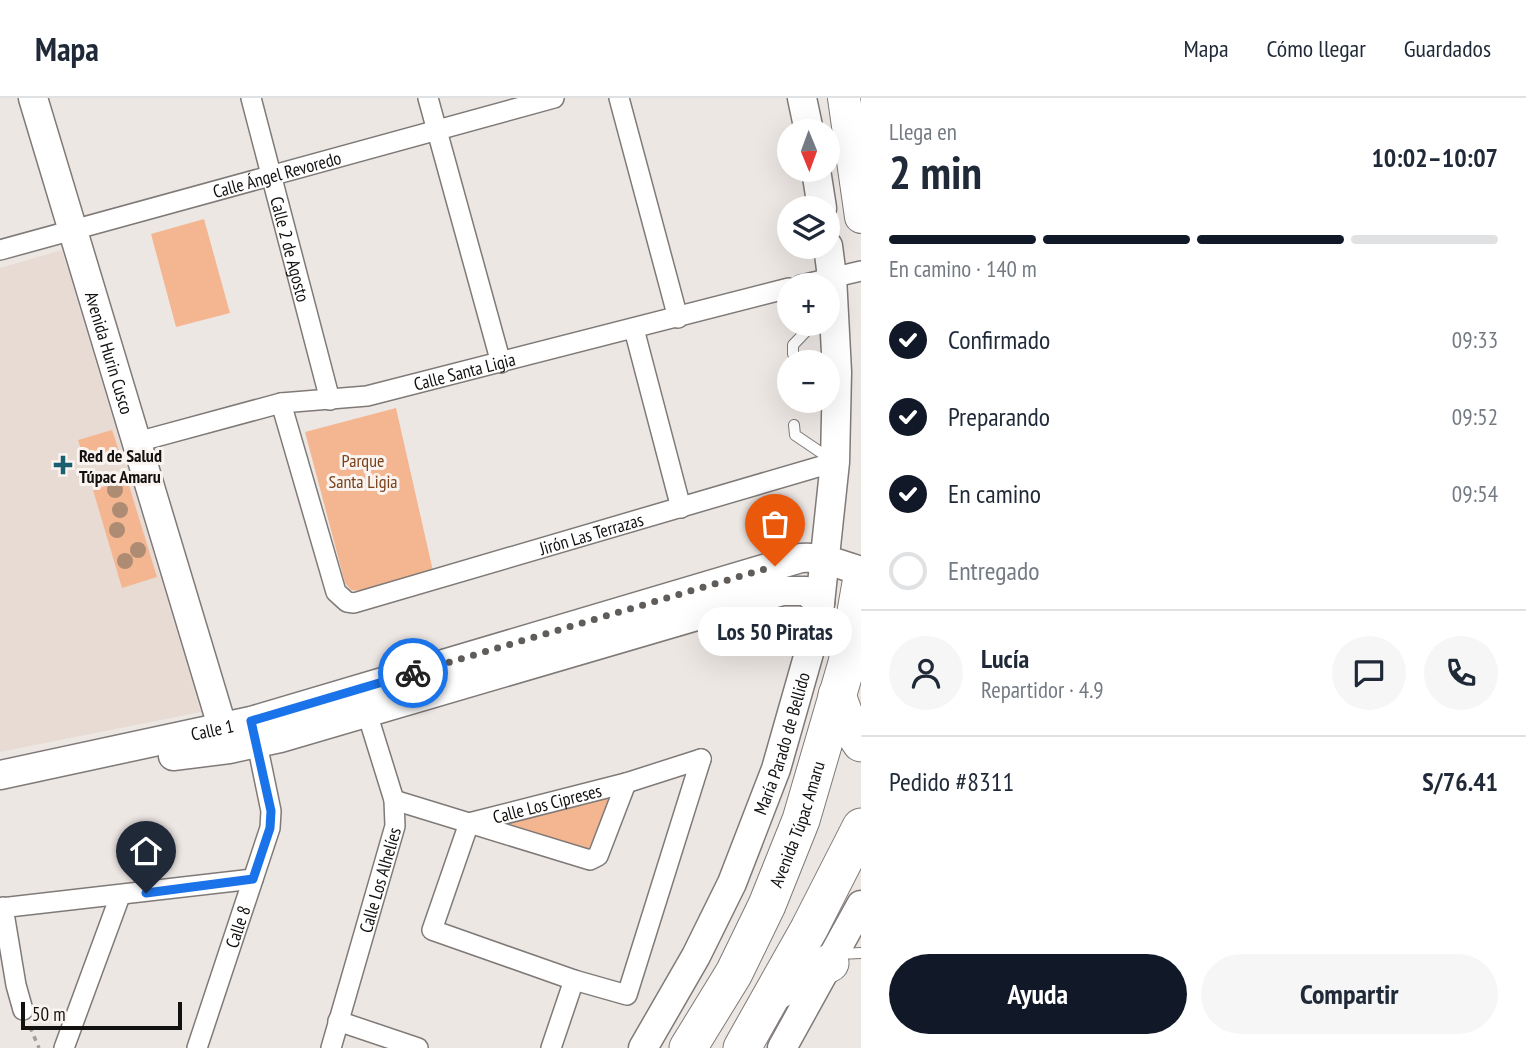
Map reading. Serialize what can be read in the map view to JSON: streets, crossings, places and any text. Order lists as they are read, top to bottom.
{
  "streets": {
    "highway": ["Avenida Túpac Amaru"],
    "street": [
      "Calle Ángel Revoredo",
      "Calle 2 de Agosto",
      "Avenida Hurin Cusco",
      "Calle Santa Ligia",
      "Jirón Las Terrazas",
      "Calle 1",
      "María Parado de Bellido",
      "Calle Los Cipreses",
      "Calle Los Alhelíes",
      "Calle 8"
    ]
  },
  "crossings": [
    ["Calle Ángel Revoredo", "Calle 2 de Agosto"],
    ["Calle Ángel Revoredo", "Avenida Hurin Cusco"],
    ["Calle 2 de Agosto", "Calle Santa Ligia"],
    ["Avenida Hurin Cusco", "Calle Santa Ligia"],
    ["Avenida Hurin Cusco", "Calle 1"],
    ["Calle Santa Ligia", "Jirón Las Terrazas"],
    ["Jirón Las Terrazas", "María Parado de Bellido"],
    ["Calle 1", "María Parado de Bellido"],
    ["Calle 1", "Calle Los Alhelíes"],
    ["Calle 1", "Calle 8"],
    ["Calle Los Cipreses", "Calle Los Alhelíes"]
  ],
  "parks": ["Parque Santa Ligia"],
  "places": {
    "health": ["Red de Salud Túpac Amaru"],
    "other": ["Los 50 Piratas"]
  },
  "scale_bar": "50 m",
  "north": "bottom",
  "page": {
    "header": "Mapa",
    "nav": ["Mapa", "Cómo llegar", "Guardados"],
    "heading": ["2 min", "Llega en", "10:02–10:07"],
    "panel": [
      "Lucía",
      "Repartidor · 4.9",
      "Pedido #8311",
      "S/76.41"
    ],
    "map_buttons": ["+", "−"],
    "bar": "En camino · 140 m",
    "list": [
      ["Confirmado", "09:33"],
      ["Preparando", "09:52"],
      ["En camino", "09:54"],
      "Entregado"
    ],
    "bubble": "Los 50 Piratas",
    "buttons": ["Ayuda", "Compartir"],
    "scale": "50 m"
  }
}
